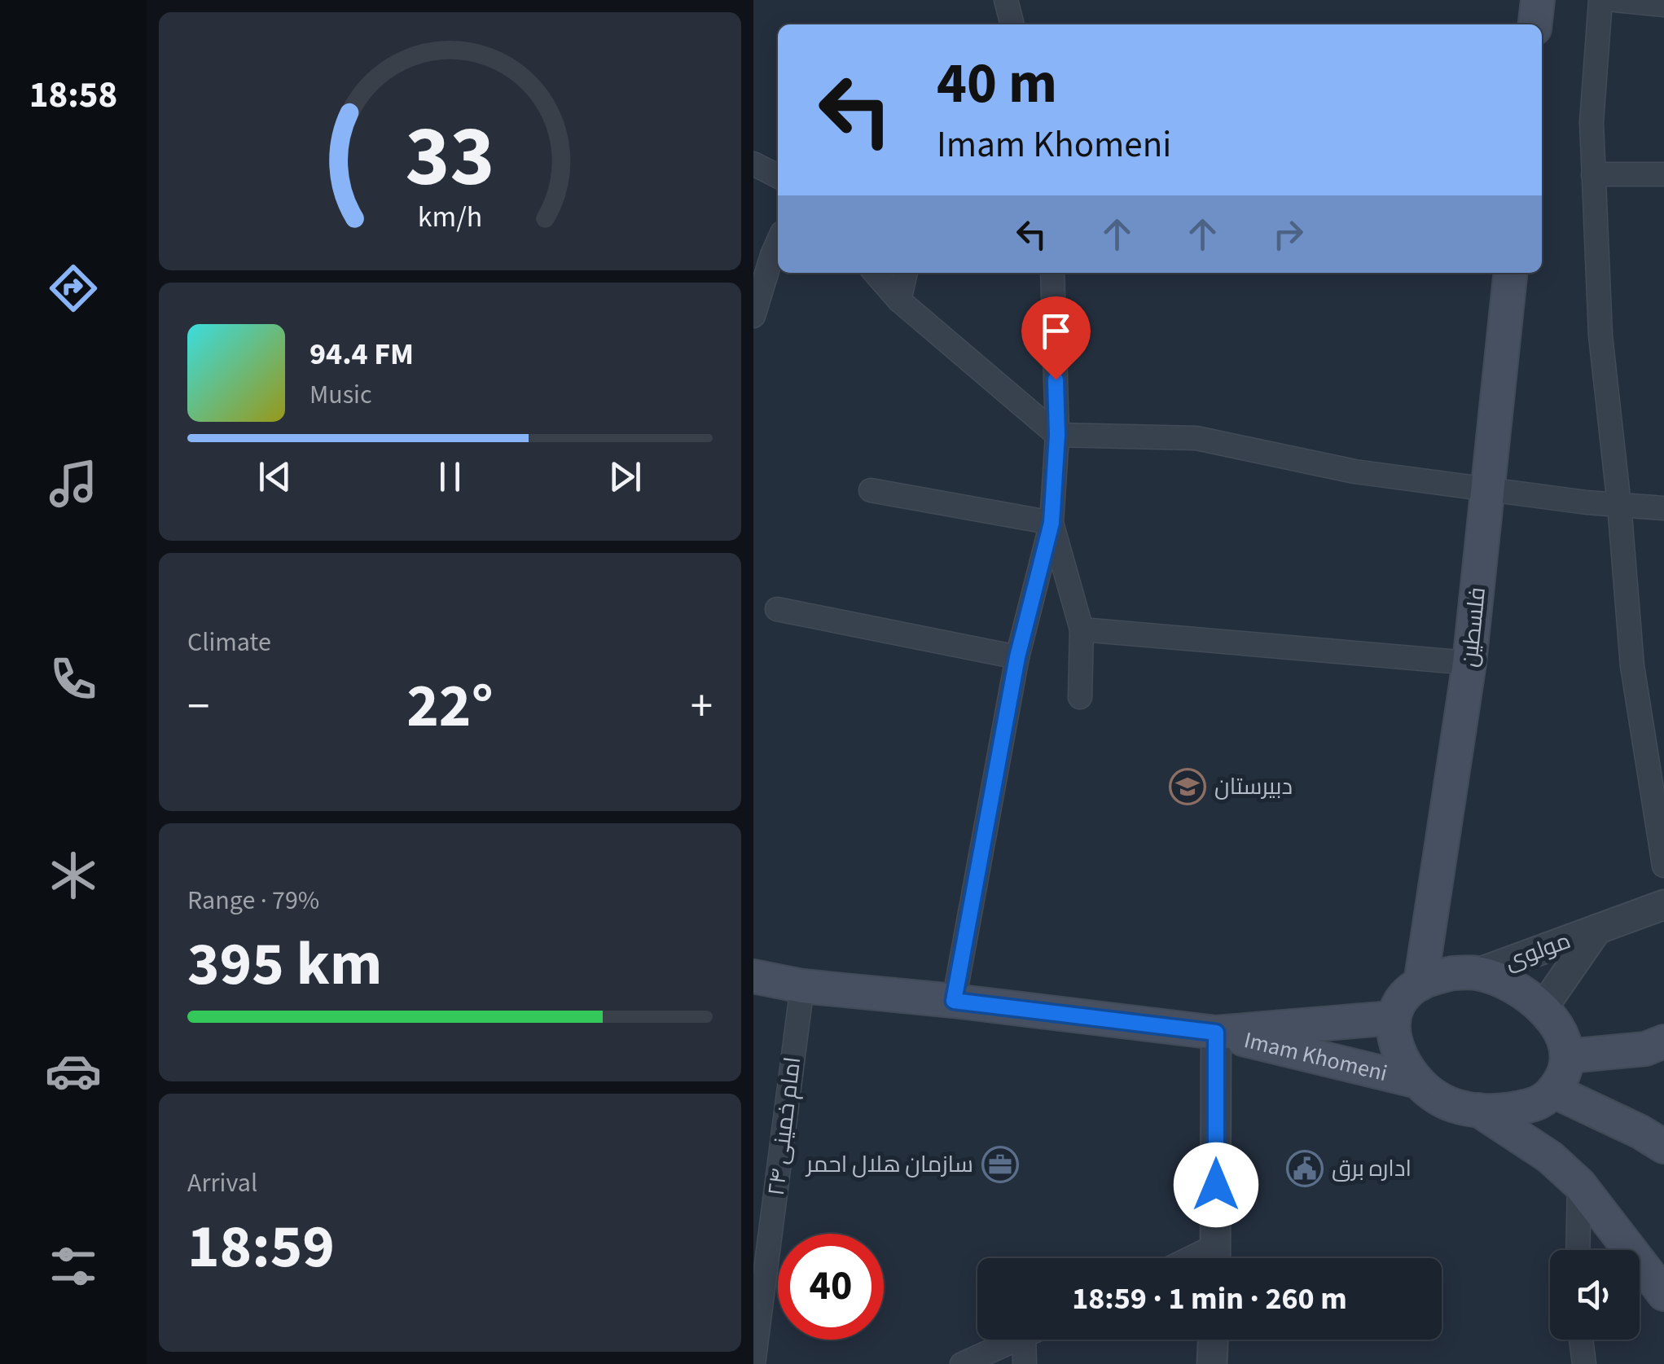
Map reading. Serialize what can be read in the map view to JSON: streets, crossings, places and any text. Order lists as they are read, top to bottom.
{
  "streets": {
    "main road": ["فلسطین", "Imam Khomeni"],
    "street": ["مولوی", "امام خمینی ۲۴"]
  },
  "crossings": [
    ["فلسطین", "مولوی"],
    ["فلسطین", "Imam Khomeni"],
    ["مولوی", "Imam Khomeni"],
    ["Imam Khomeni", "امام خمینی ۲۴"]
  ],
  "places": {
    "school or university": ["دبیرستان"],
    "office": ["سازمان هلال احمر"],
    "public building": ["اداره برق"]
  },
  "page": {
    "tabs": "18:58",
    "turn": ["40 m", "Imam Khomeni"],
    "song": ["94.4 FM", "Music"],
    "tile": [
      "Climate",
      ["Range · 79%", "395 km"],
      ["Arrival", "18:59"]
    ],
    "heat": ["−", "22°", "+"],
    "limit": "40",
    "trip": "18:59 · 1 min · 260 m",
    "gauge": ["33", "km/h"]
  }
}
